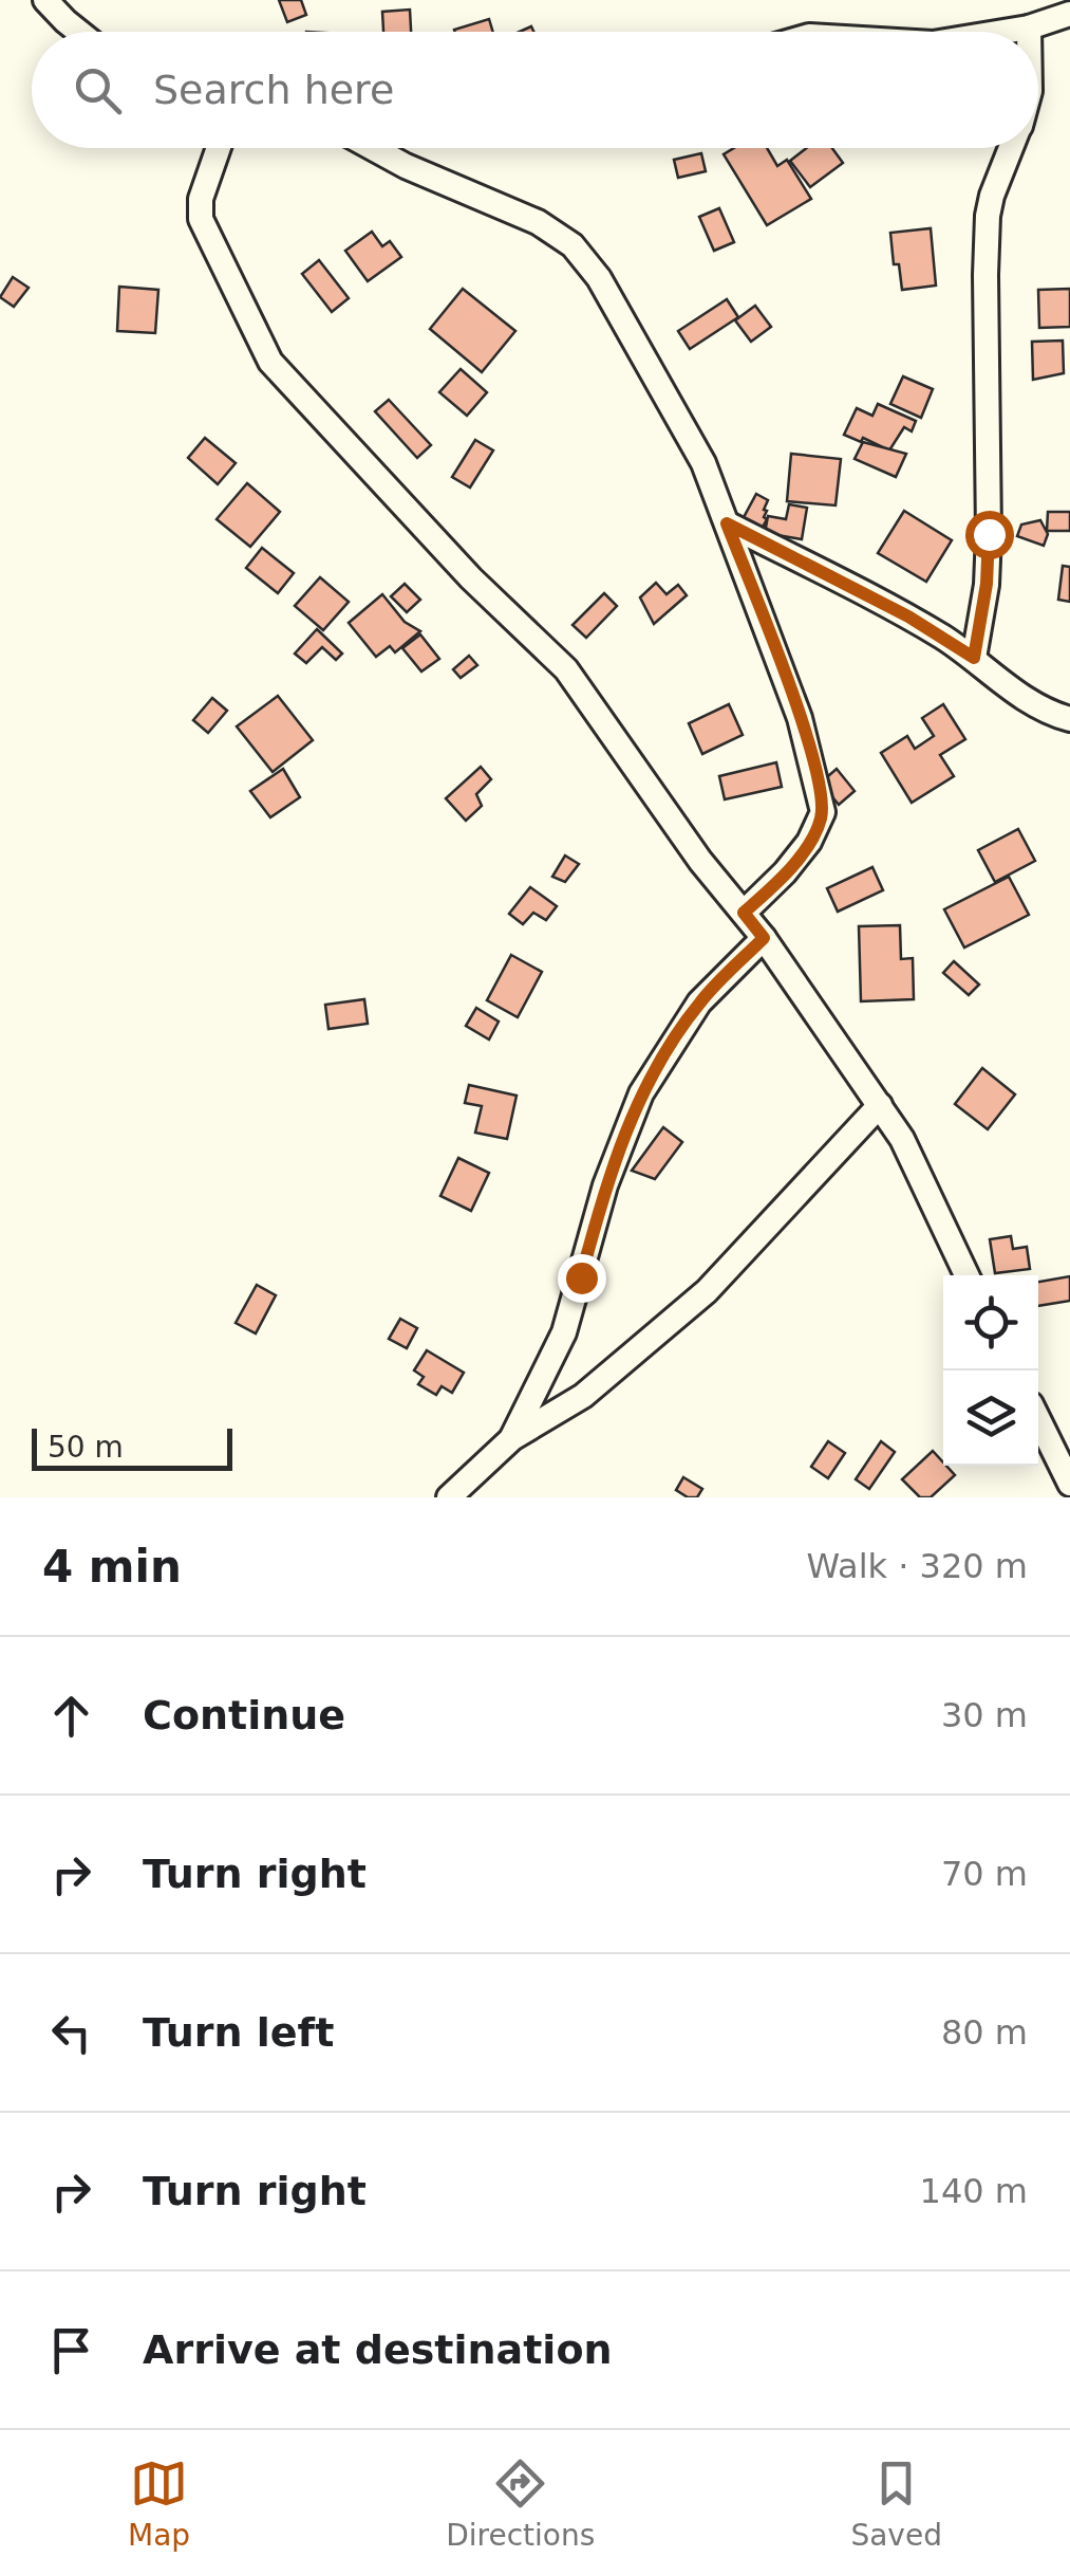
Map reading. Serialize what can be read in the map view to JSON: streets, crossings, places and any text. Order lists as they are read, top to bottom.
{
  "scale_bar": "50 m",
  "page": {
    "search": "Search here",
    "scale": "50 m",
    "heading": ["4 min", "Walk · 320 m"],
    "list": [
      ["Continue", "30 m"],
      ["Turn right", "70 m"],
      ["Turn left", "80 m"],
      ["Turn right", "140 m"],
      "Arrive at destination"
    ],
    "nav": ["Map", "Directions", "Saved"]
  }
}
